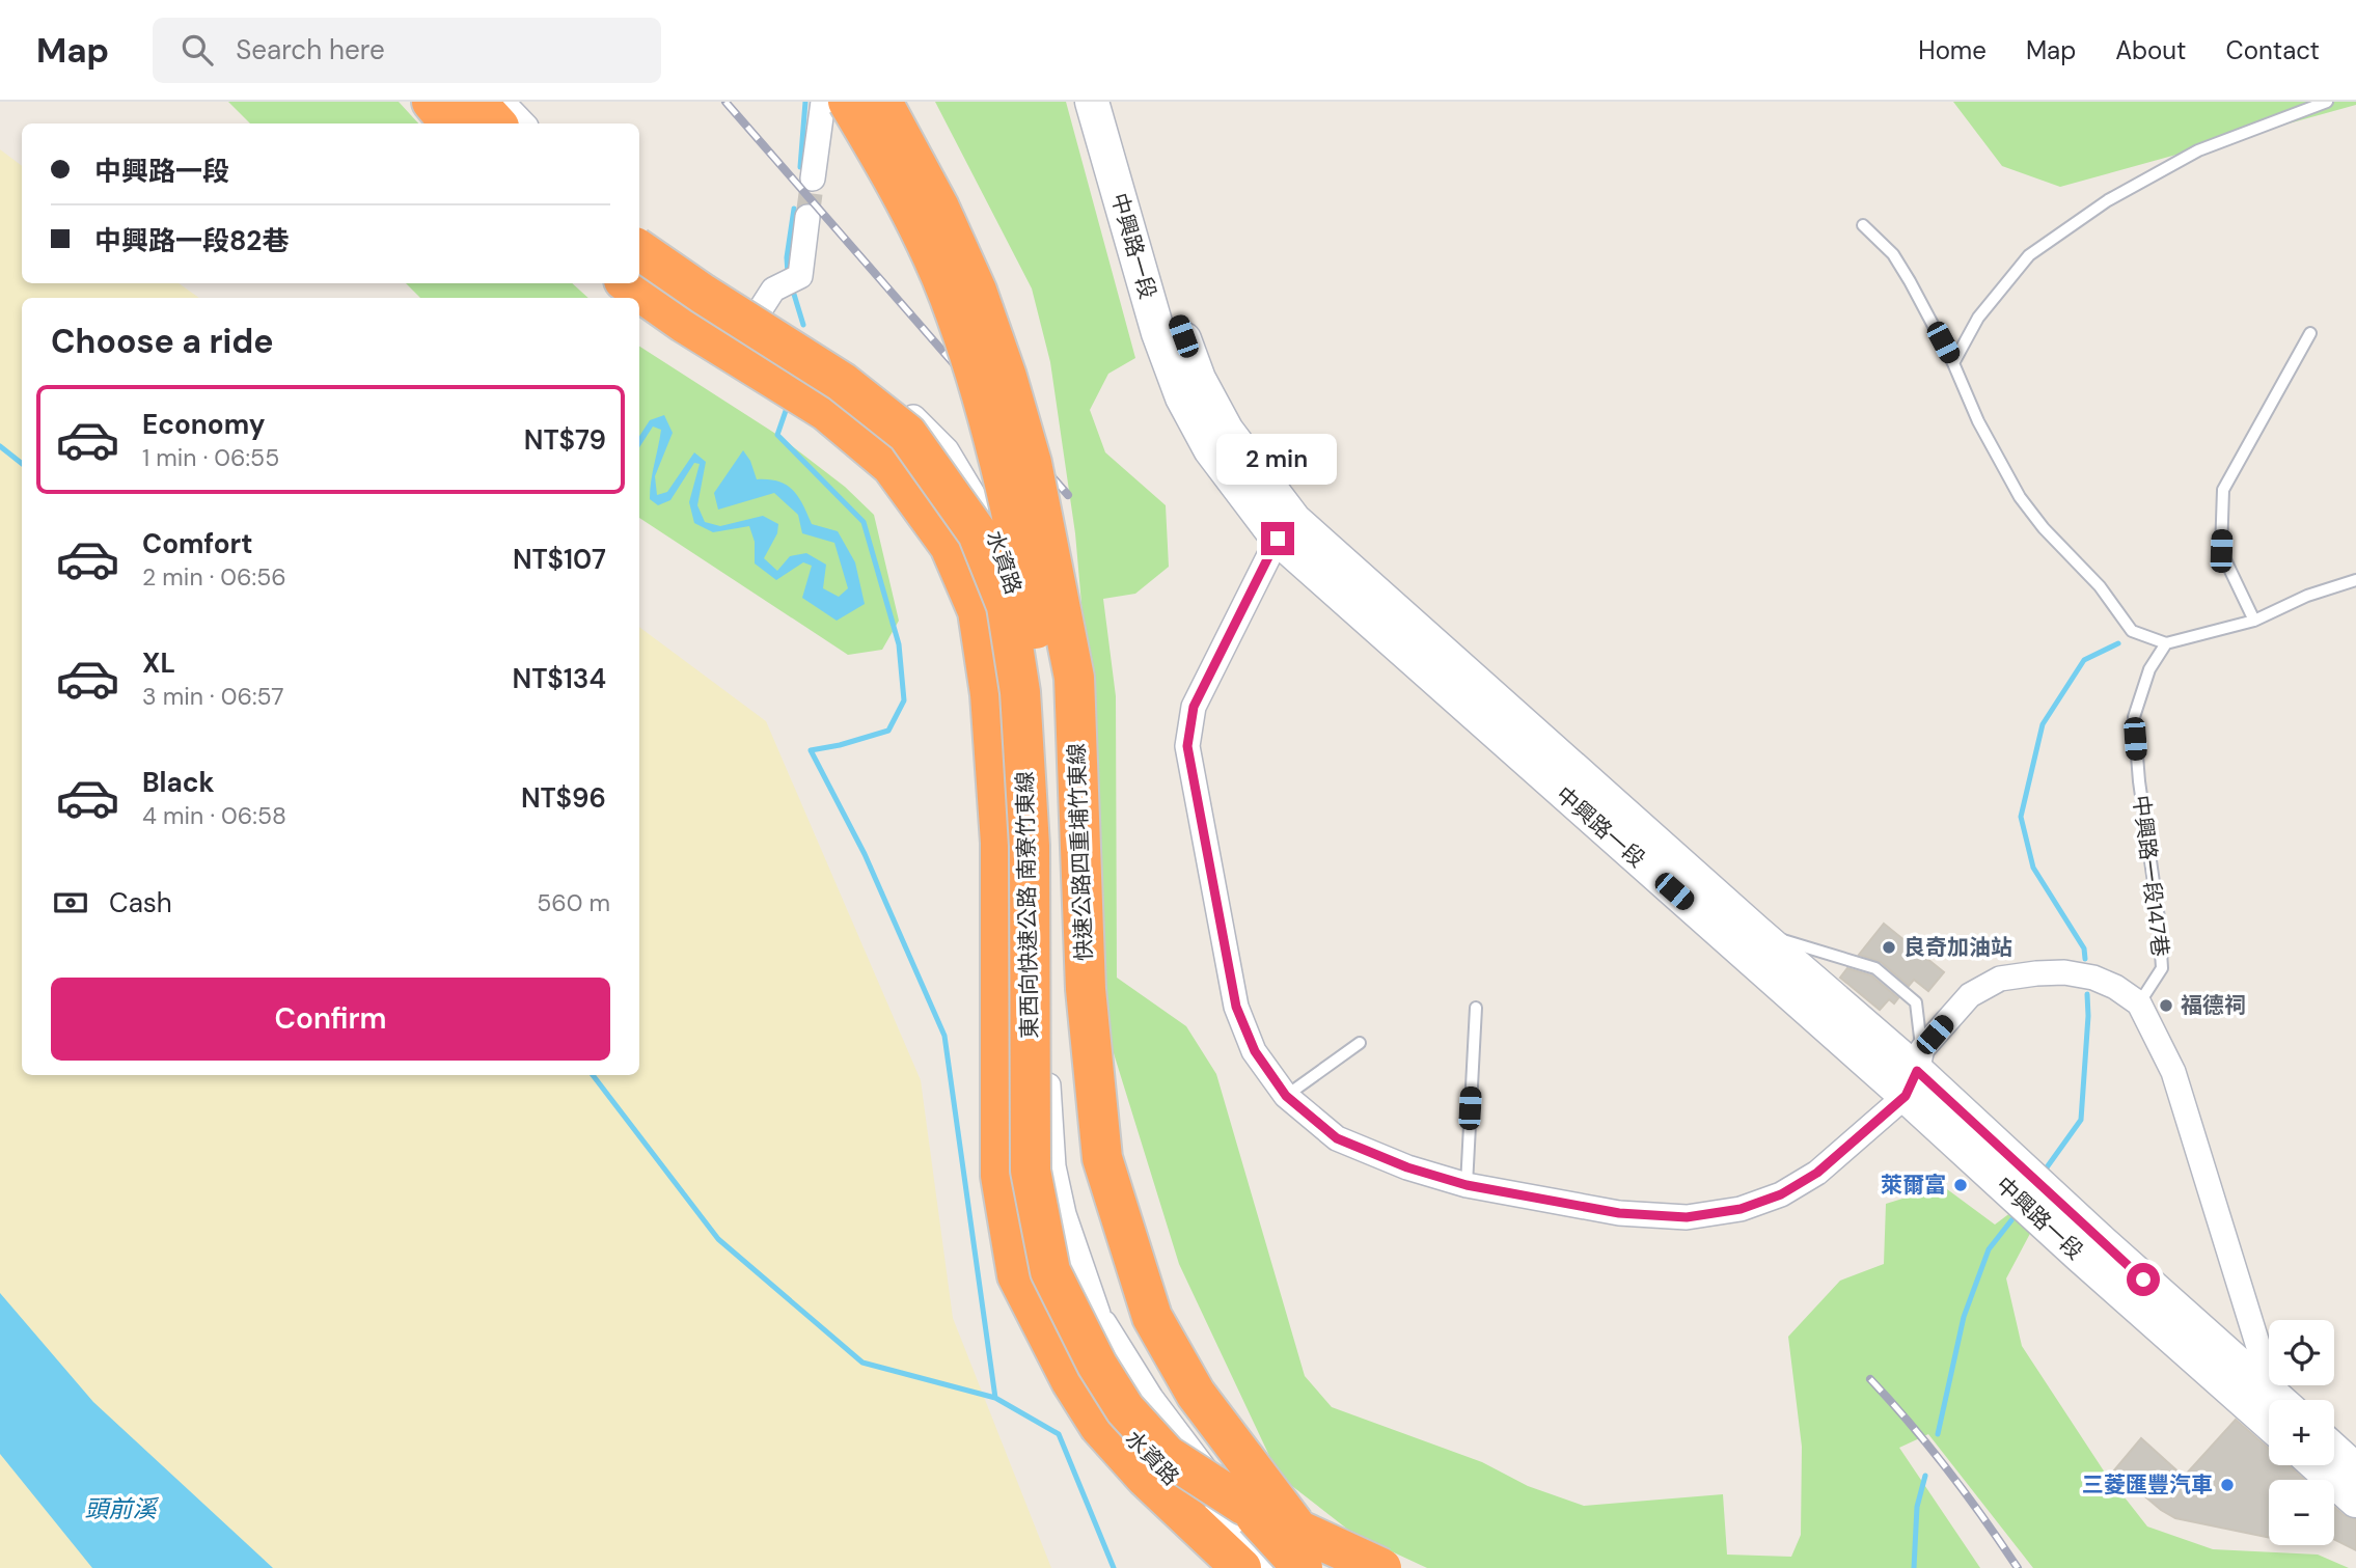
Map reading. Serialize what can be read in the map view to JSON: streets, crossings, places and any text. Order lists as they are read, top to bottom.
{
  "streets": {
    "highway": ["快速公路四重埔竹東線", "東西向快速公路 南寮竹東線"],
    "main road": ["中興路一段"],
    "street": ["水資路"],
    "lane": ["中興路一段147巷"]
  },
  "crossings": [
    ["水資路", "快速公路四重埔竹東線"],
    ["水資路", "東西向快速公路 南寮竹東線"],
    ["快速公路四重埔竹東線", "東西向快速公路 南寮竹東線"]
  ],
  "water": ["頭前溪"],
  "places": [
    "良奇加油站",
    "福德祠",
    "萊爾富",
    "三菱匯豐汽車"
  ],
  "page": {
    "header": "Map",
    "search": "Search here",
    "nav": [
      "Home",
      "Map",
      "About",
      "Contact"
    ],
    "banner": ["中興路一段", "中興路一段82巷"],
    "heading": "Choose a ride",
    "list": [
      {
        "name": "Economy",
        "note": "1 min · 06:55",
        "value": "NT$79"
      },
      {
        "name": "Comfort",
        "note": "2 min · 06:56",
        "value": "NT$107"
      },
      {
        "name": "XL",
        "note": "3 min · 06:57",
        "value": "NT$134"
      },
      {
        "name": "Black",
        "note": "4 min · 06:58",
        "value": "NT$96"
      }
    ],
    "bubble": "2 min",
    "pay": ["Cash", "560 m"],
    "buttons": "Confirm",
    "map_buttons": ["+", "−"]
  }
}
